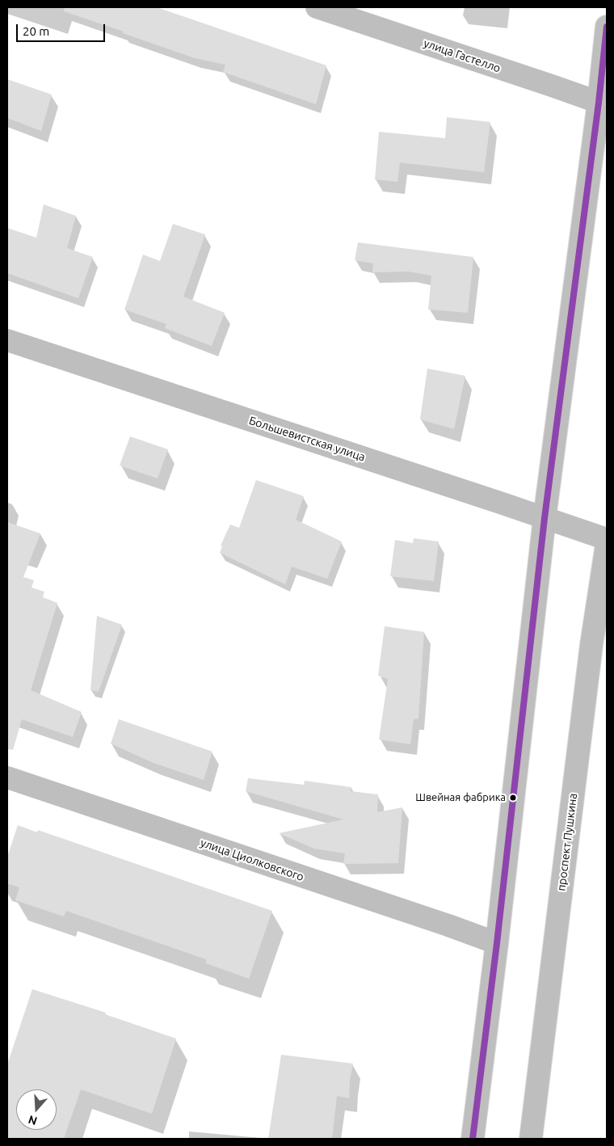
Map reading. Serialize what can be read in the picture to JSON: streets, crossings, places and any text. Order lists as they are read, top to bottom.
{
  "streets": {
    "main road": [
      "улица Гастелло",
      "Большевистская улица",
      "проспект Пушкина",
      "улица Циолковского"
    ]
  },
  "places": ["Швейная фабрика"],
  "scale_bar": "20 m",
  "north": "bottom"
}
